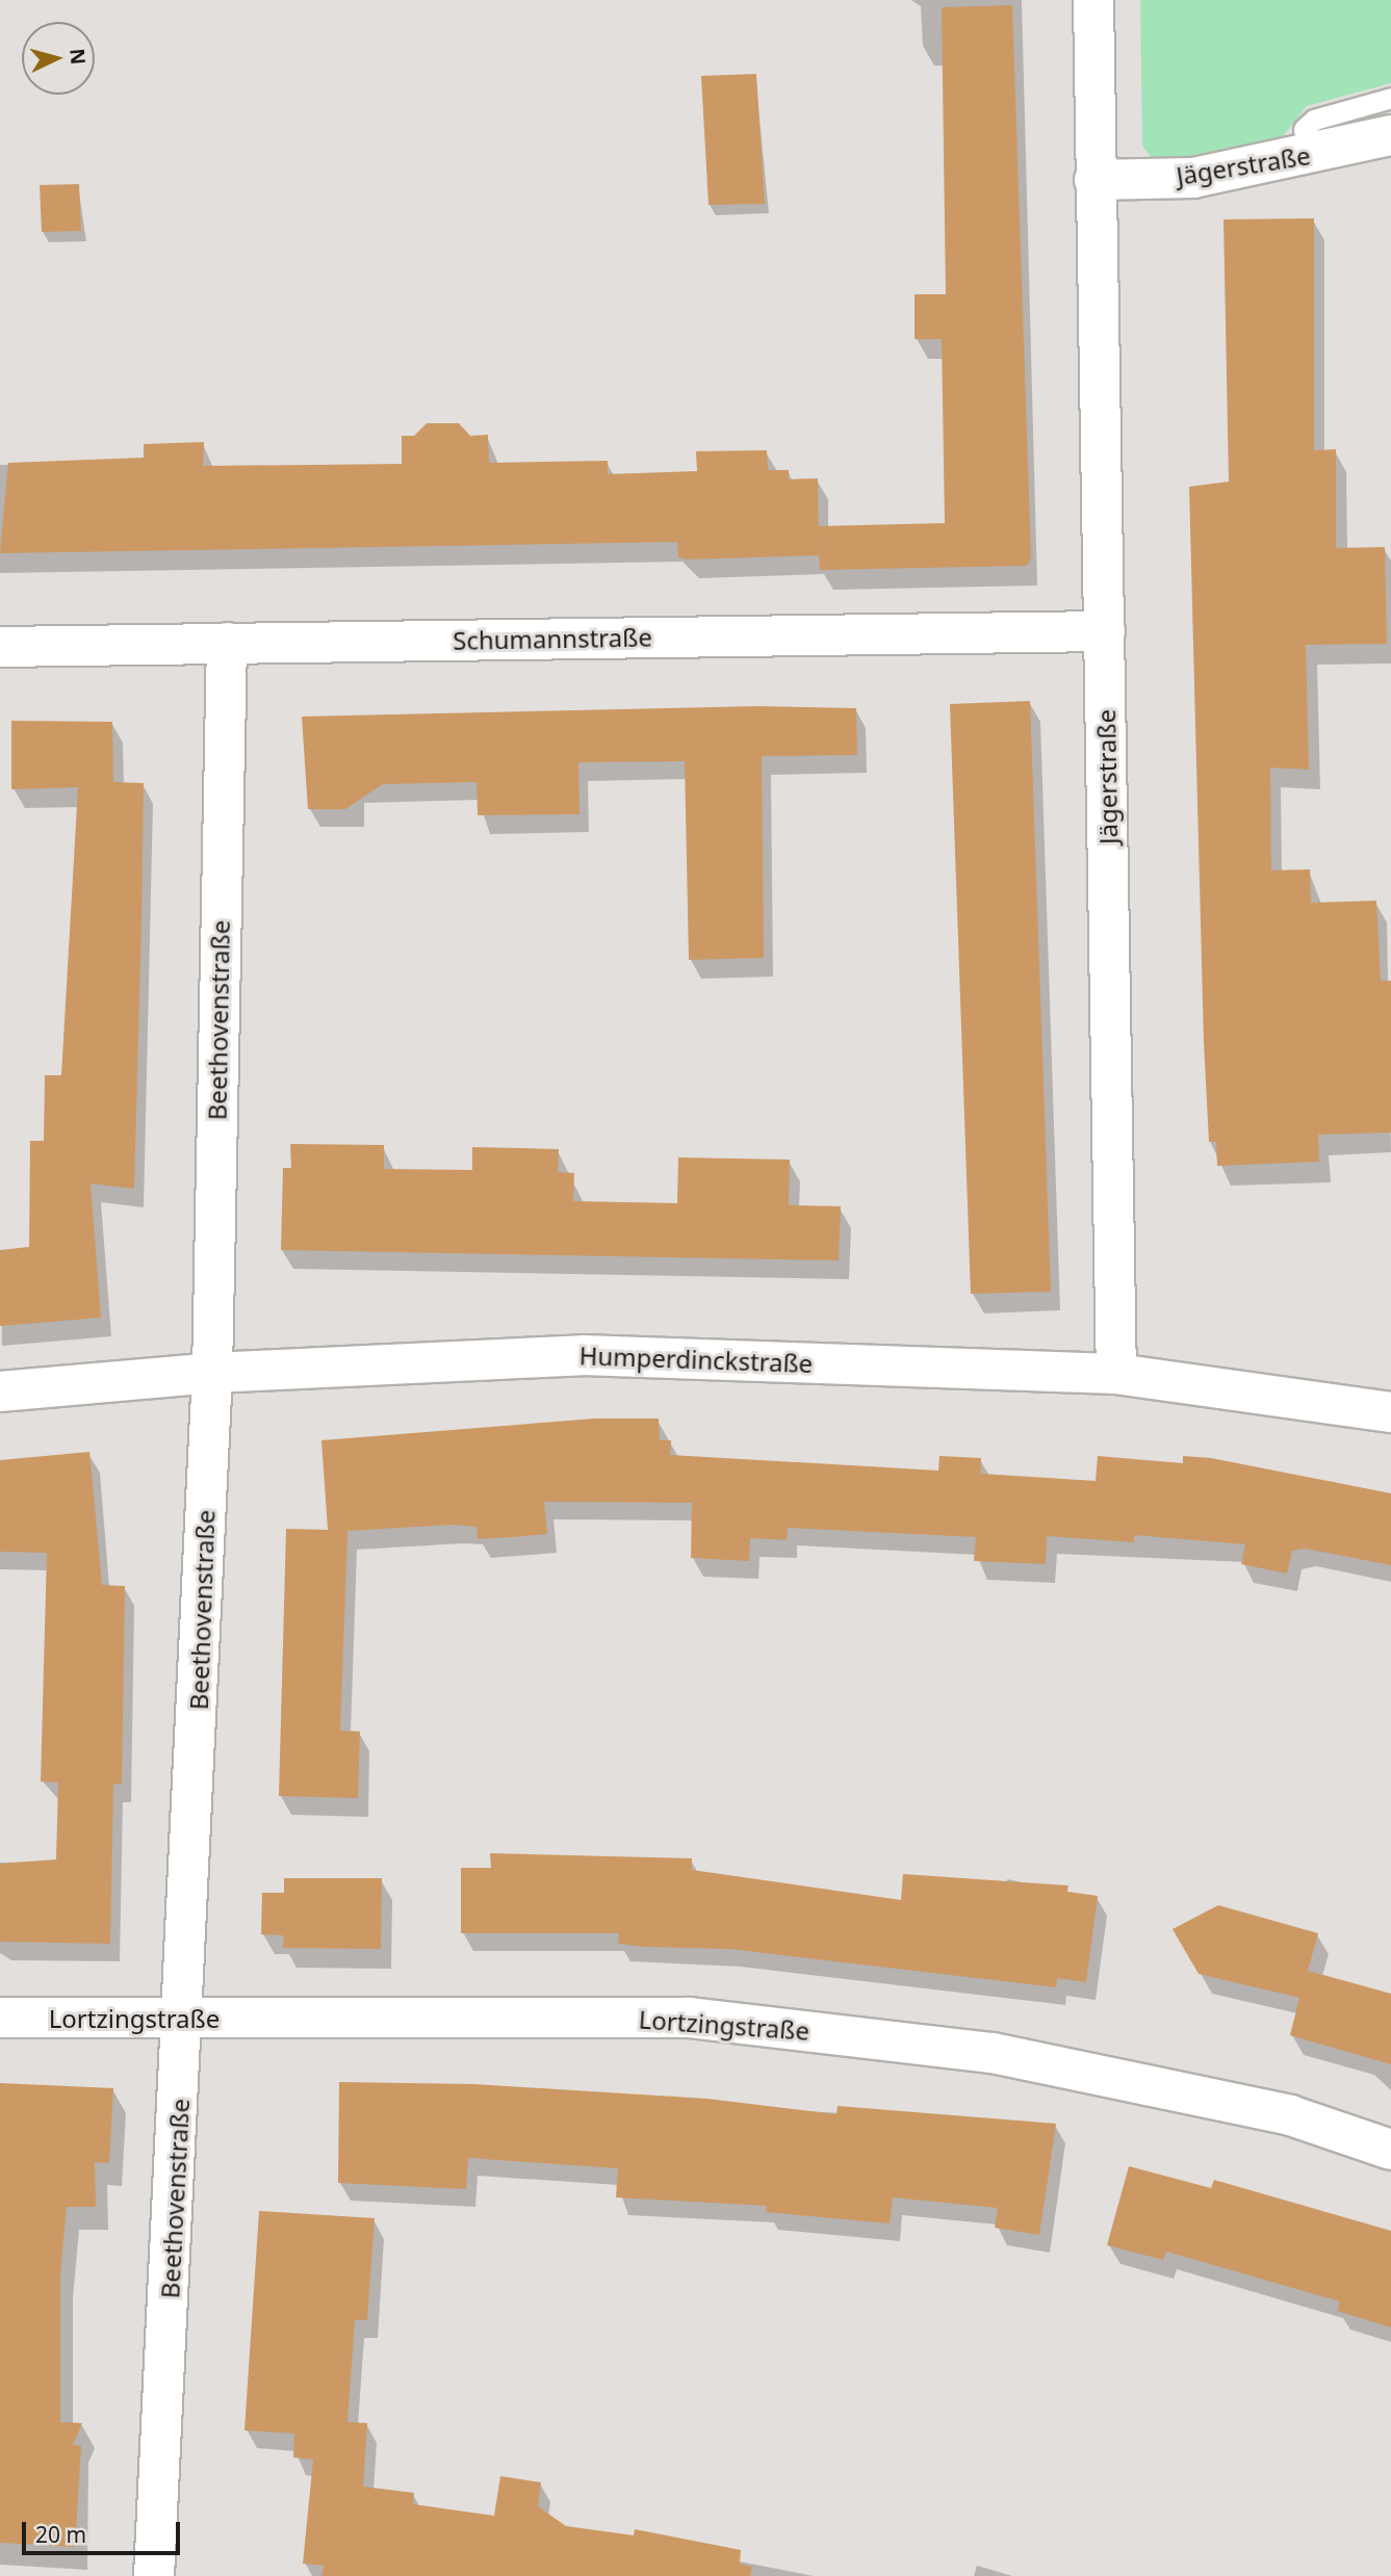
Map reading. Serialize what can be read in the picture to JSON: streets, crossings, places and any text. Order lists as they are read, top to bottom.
{
  "streets": {
    "street": [
      "Jägerstraße",
      "Schumannstraße",
      "Beethovenstraße",
      "Humperdinckstraße",
      "Lortzingstraße"
    ]
  },
  "crossings": [
    ["Jägerstraße", "Schumannstraße"],
    ["Jägerstraße", "Humperdinckstraße"],
    ["Schumannstraße", "Beethovenstraße"],
    ["Beethovenstraße", "Humperdinckstraße"],
    ["Beethovenstraße", "Lortzingstraße"]
  ],
  "scale_bar": "20 m",
  "north": "right"
}
